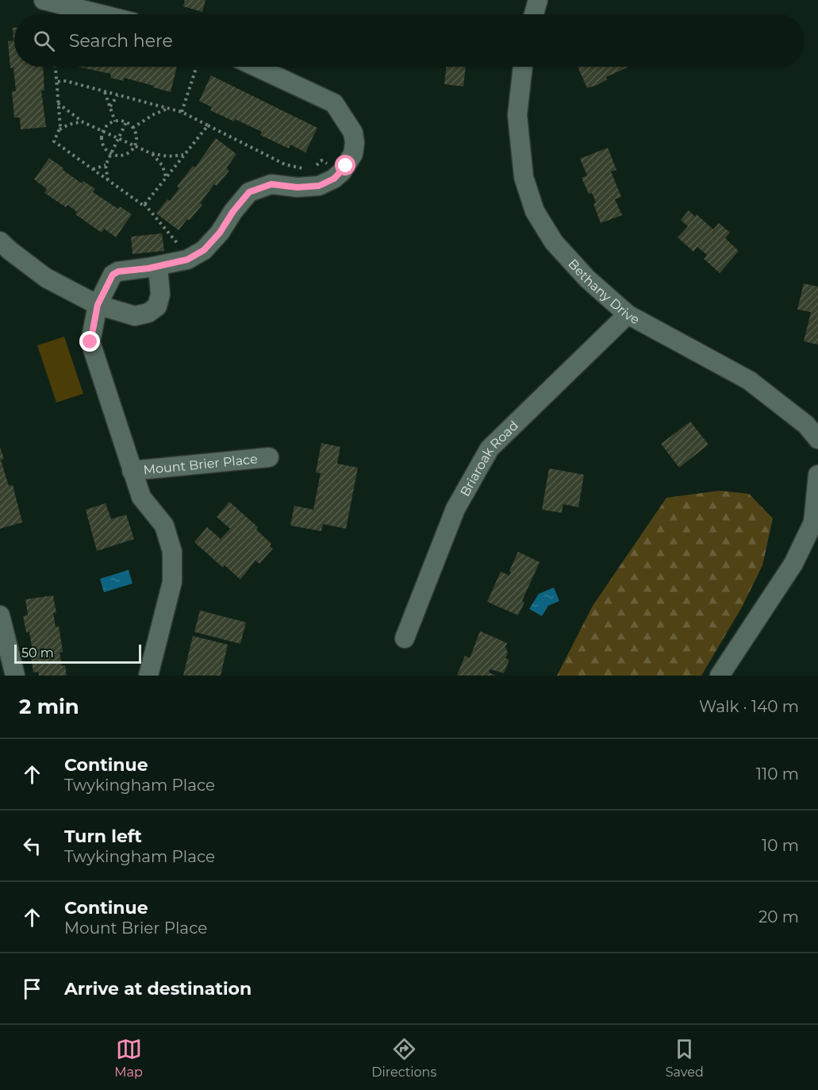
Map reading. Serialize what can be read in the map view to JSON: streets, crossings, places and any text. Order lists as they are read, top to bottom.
{
  "streets": {
    "street": ["Bethany Drive", "Briaroak Road", "Mount Brier Place"]
  },
  "crossings": [
    ["Bethany Drive", "Briaroak Road"]
  ],
  "scale_bar": "50 m",
  "page": {
    "search": "Search here",
    "scale": "50 m",
    "heading": ["2 min", "Walk · 140 m"],
    "list": [
      ["Continue", "Twykingham Place", "110 m"],
      ["Turn left", "Twykingham Place", "10 m"],
      ["Continue", "Mount Brier Place", "20 m"],
      "Arrive at destination"
    ],
    "nav": ["Map", "Directions", "Saved"]
  }
}
